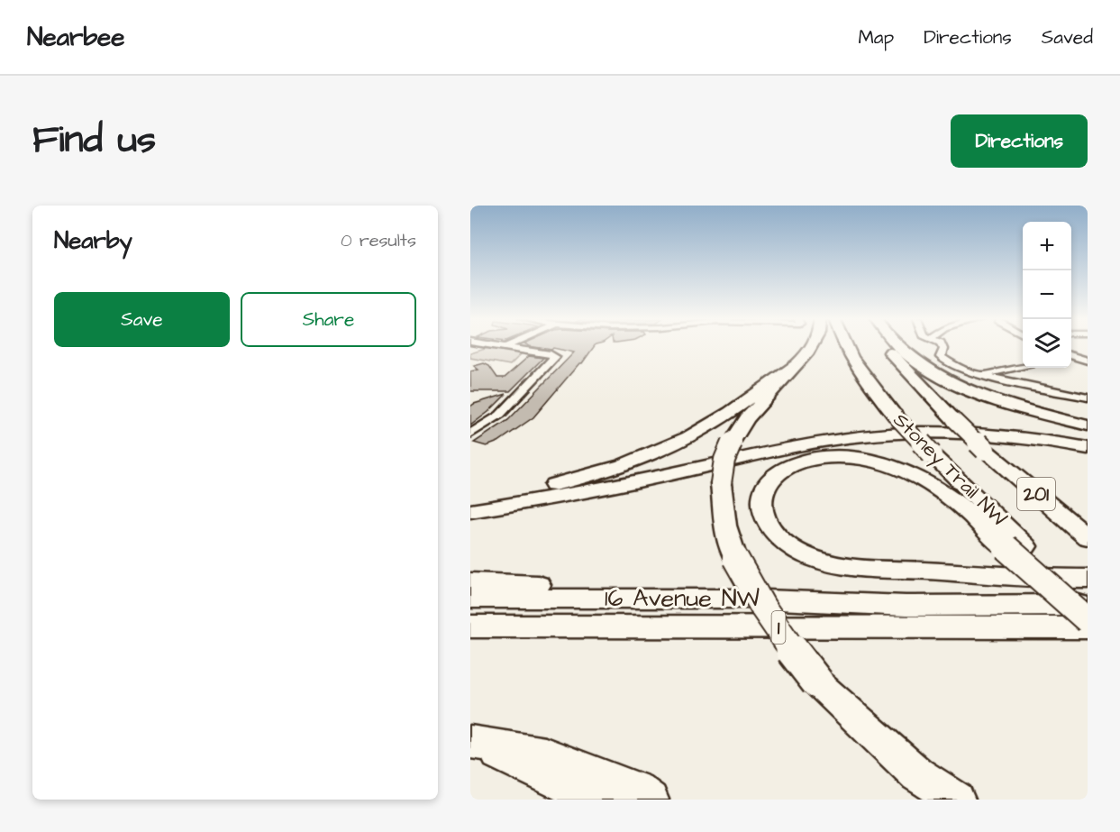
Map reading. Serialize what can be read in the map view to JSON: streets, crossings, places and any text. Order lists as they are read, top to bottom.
{
  "streets": {
    "highway": [
      "Stoney Trail NW",
      "201",
      "16 Avenue NW",
      "1"
    ]
  },
  "crossings": [
    ["Stoney Trail NW", "16 Avenue NW"]
  ],
  "page": {
    "header": "Nearbee",
    "nav": ["Map", "Directions", "Saved"],
    "title": "Find us",
    "buttons": [
      "Directions",
      ["Save", "Share"]
    ],
    "heading": ["Nearby", "0 results"],
    "map_buttons": ["+", "−"]
  }
}
